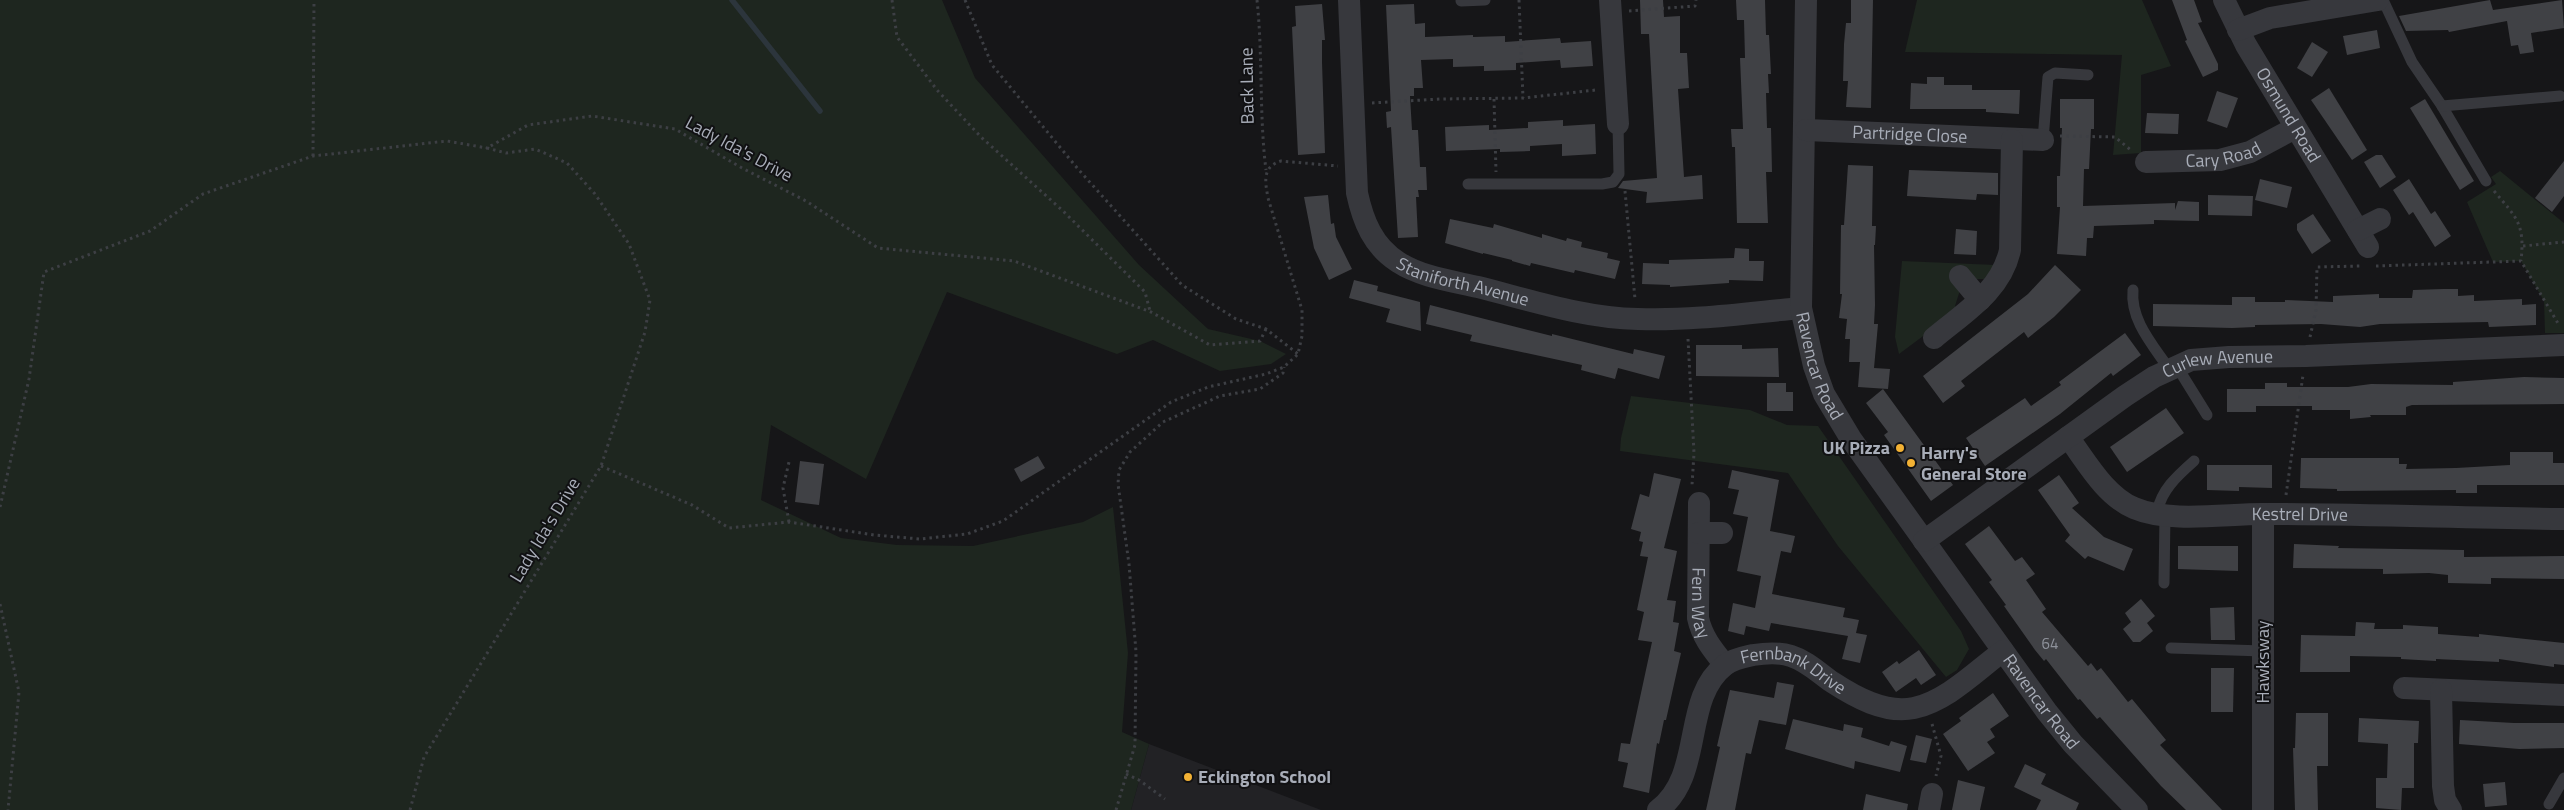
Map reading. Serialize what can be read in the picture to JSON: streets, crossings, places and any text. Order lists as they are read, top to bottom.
{
  "streets": {
    "street": [
      "Osmund Road",
      "Partridge Close",
      "Cary Road",
      "Staniforth Avenue",
      "Ravencar Road",
      "Curlew Avenue",
      "Kestrel Drive",
      "Fern Way",
      "Hawksway",
      "Fernbank Drive"
    ],
    "path": ["Back Lane", "Lady Ida's Drive"]
  },
  "crossings": [
    ["Osmund Road", "Cary Road"],
    ["Partridge Close", "Ravencar Road"],
    ["Staniforth Avenue", "Ravencar Road"],
    ["Ravencar Road", "Curlew Avenue"],
    ["Ravencar Road", "Fernbank Drive"],
    ["Curlew Avenue", "Kestrel Drive"],
    ["Kestrel Drive", "Hawksway"],
    ["Fern Way", "Fernbank Drive"]
  ],
  "places": ["UK Pizza", "Harry's General Store", "Eckington School"],
  "house_numbers": ["64"]
}
